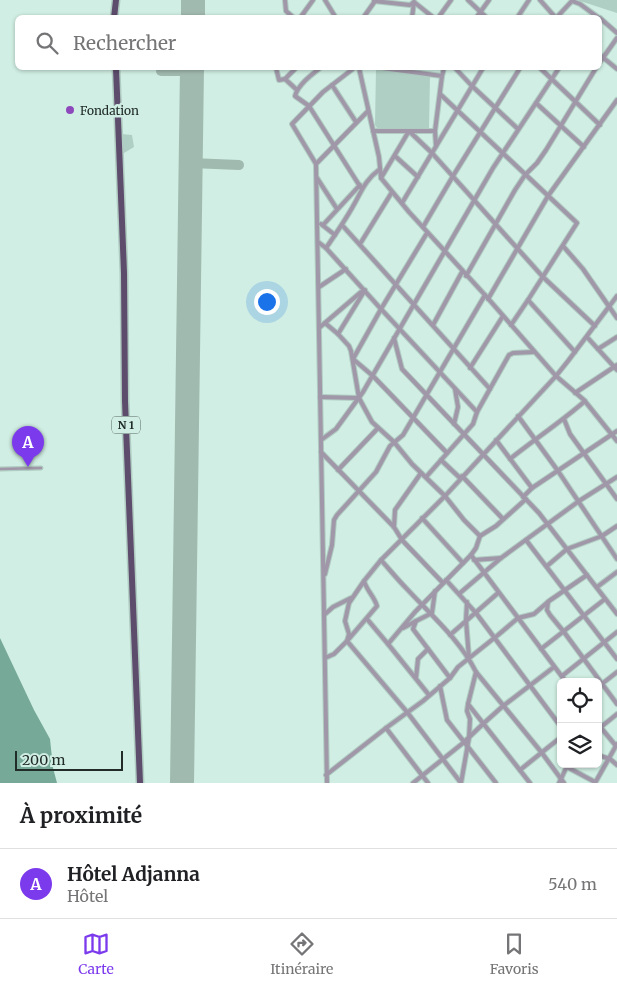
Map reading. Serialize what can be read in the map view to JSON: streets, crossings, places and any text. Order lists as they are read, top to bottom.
{
  "streets": {
    "highway": ["N 1"]
  },
  "places": ["Fondation"],
  "scale_bar": "200 m",
  "page": {
    "search": "Rechercher",
    "pins": "A",
    "scale": "200 m",
    "heading": "À proximité",
    "list": [
      {
        "mark": "A",
        "name": "Hôtel Adjanna",
        "note": "Hôtel",
        "value": "540 m"
      }
    ],
    "nav": ["Carte", "Itinéraire", "Favoris"]
  }
}
